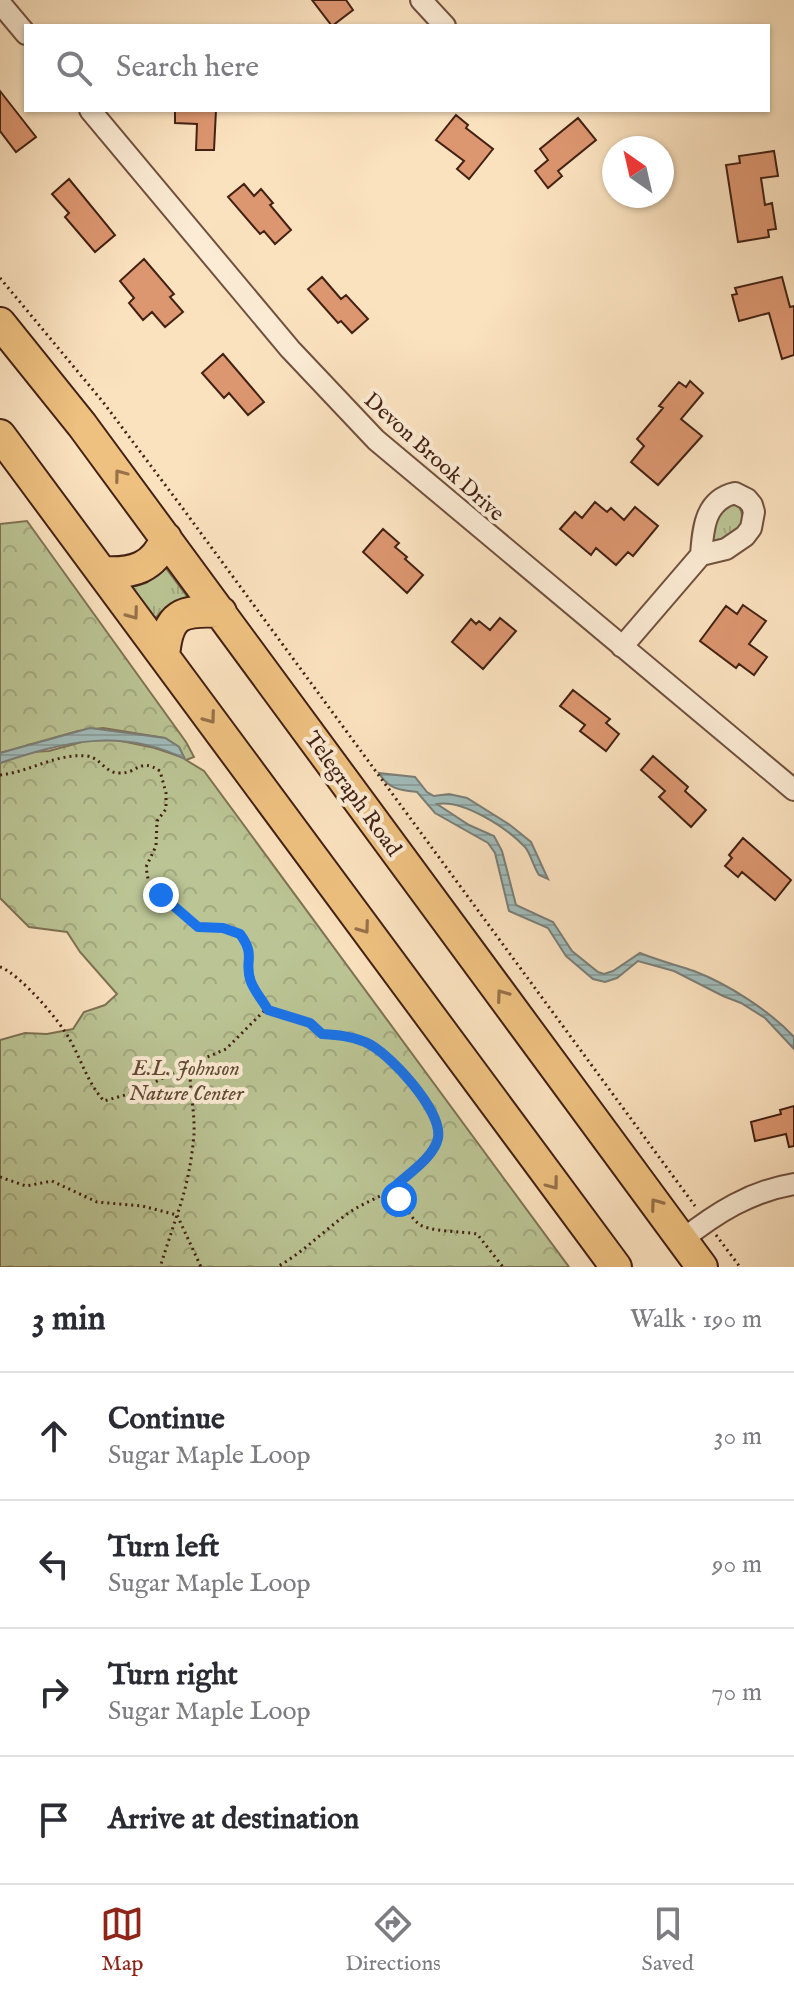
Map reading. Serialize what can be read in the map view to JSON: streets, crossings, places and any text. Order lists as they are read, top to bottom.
{
  "streets": {
    "highway": ["Telegraph Road"],
    "street": ["Devon Brook Drive"]
  },
  "parks": ["E.L. Johnson Nature Center"],
  "north": "top left",
  "page": {
    "search": "Search here",
    "heading": ["3 min", "Walk · 190 m"],
    "list": [
      ["Continue", "Sugar Maple Loop", "30 m"],
      ["Turn left", "Sugar Maple Loop", "90 m"],
      ["Turn right", "Sugar Maple Loop", "70 m"],
      "Arrive at destination"
    ],
    "nav": ["Map", "Directions", "Saved"]
  }
}
